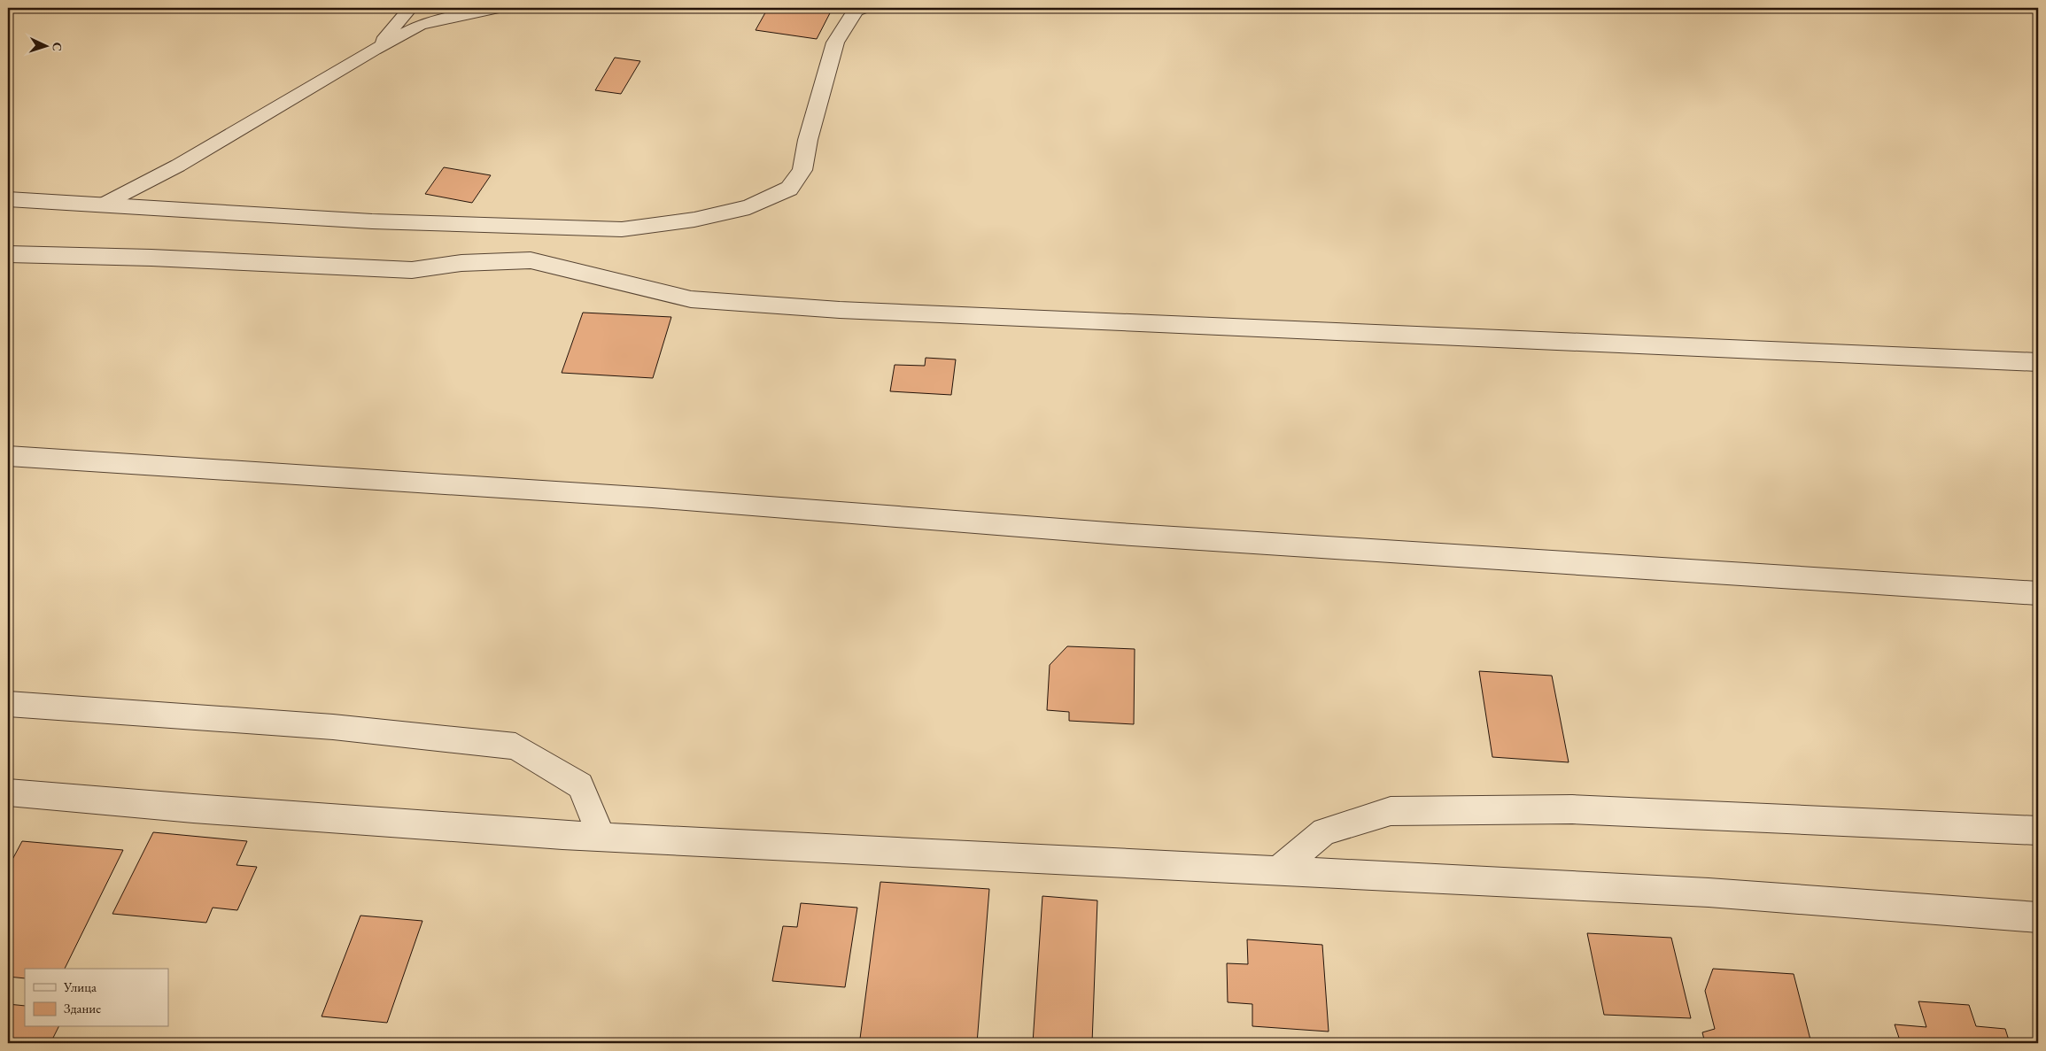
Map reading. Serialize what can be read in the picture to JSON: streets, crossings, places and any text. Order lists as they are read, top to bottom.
{
  "legend": ["Улица", "Здание"],
  "north": "right"
}
